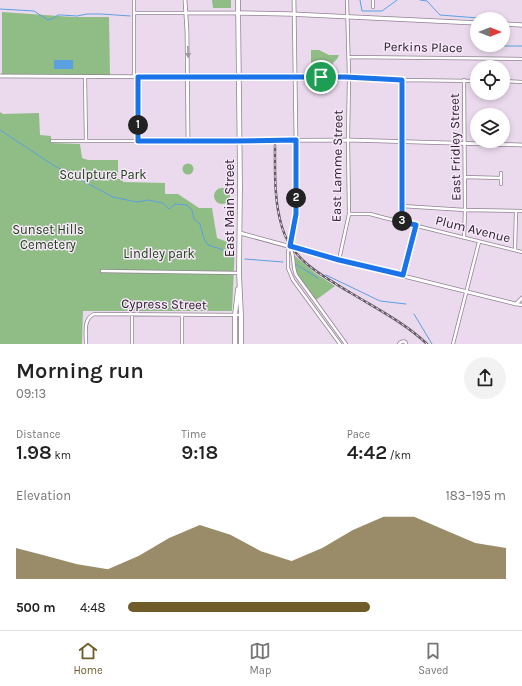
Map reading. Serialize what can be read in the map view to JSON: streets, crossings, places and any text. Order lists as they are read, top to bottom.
{
  "streets": {
    "highway": ["East Main Street"],
    "street": [
      "Perkins Place",
      "East Fridley Street",
      "East Lamme Street",
      "Plum Avenue",
      "Cypress Street"
    ]
  },
  "crossings": [
    ["Perkins Place", "East Lamme Street"],
    ["East Fridley Street", "Plum Avenue"],
    ["East Lamme Street", "Plum Avenue"],
    ["East Main Street", "Cypress Street"]
  ],
  "parks": ["Sculpture Park", "Sunset Hills Cemetery", "Lindley park"],
  "north": "right",
  "page": {
    "pins": ["1", "2", "3"],
    "heading": ["Morning run", "09:13"],
    "stats": [
      ["Distance", "1.98 km"],
      ["Time", "9:18"],
      ["Pace", "4:42 /km"]
    ],
    "chart": ["Elevation", "183–195 m"],
    "list": [
      {
        "name": "500 m",
        "note": "4:48"
      }
    ],
    "tabs": ["Home", "Map", "Saved"]
  }
}
